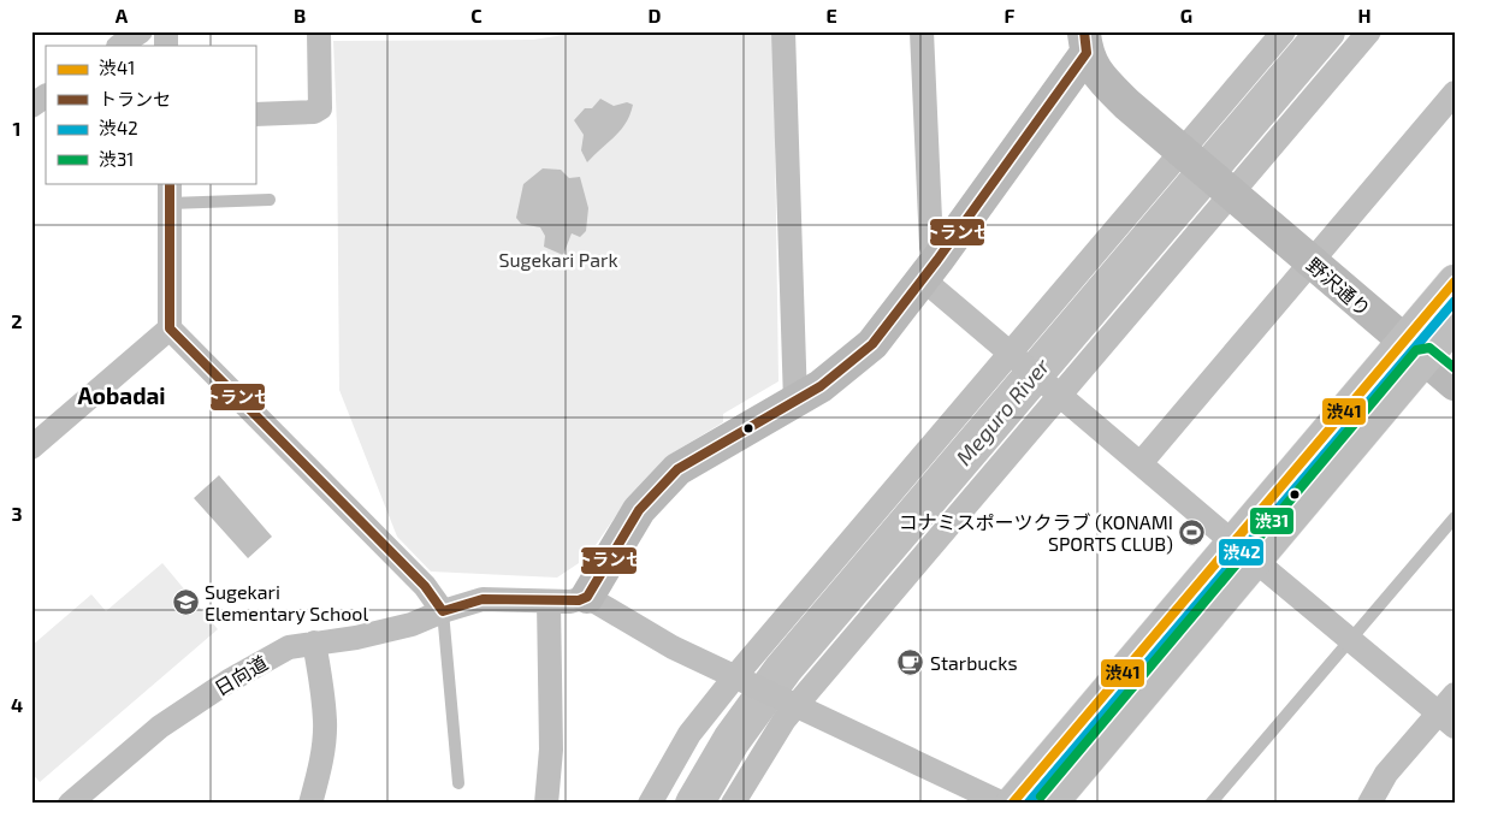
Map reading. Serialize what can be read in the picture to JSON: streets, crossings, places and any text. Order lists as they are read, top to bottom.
{
  "streets": {
    "street": ["野沢通り", "日向道"]
  },
  "districts": ["Aobadai"],
  "water": ["Meguro River"],
  "parks": ["Sugekari Park"],
  "places": {
    "sports": ["コナミスポーツクラブ (KONAMI SPORTS CLUB)"],
    "school or university": ["Sugekari Elementary School"],
    "cafe": ["Starbucks"]
  },
  "lines": [
    "transit line トランセ",
    "transit line 渋41",
    "transit line 渋42",
    "transit line 渋31"
  ],
  "legend": [
    "渋41",
    "トランセ",
    "渋42",
    "渋31"
  ],
  "grid": {
    "columns": [
      "A",
      "B",
      "C",
      "D",
      "E",
      "F",
      "G",
      "H"
    ],
    "rows": [
      "1",
      "2",
      "3",
      "4"
    ]
  }
}
